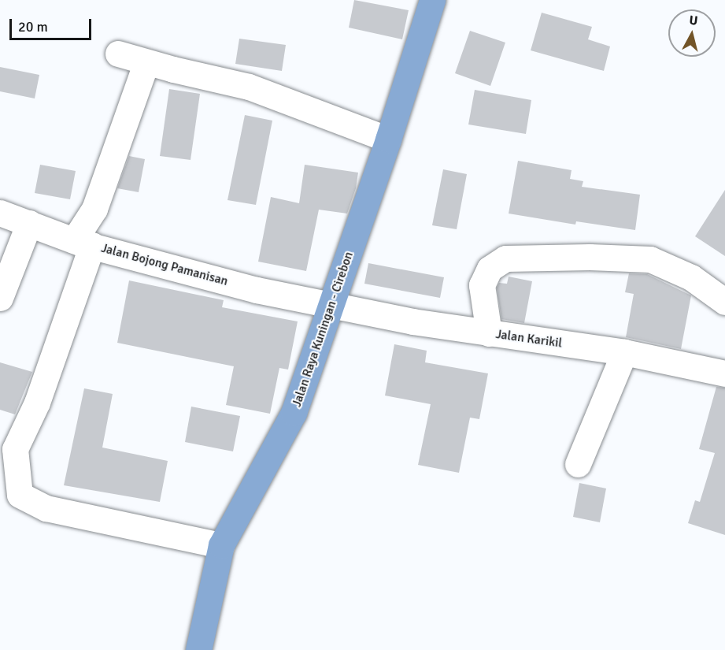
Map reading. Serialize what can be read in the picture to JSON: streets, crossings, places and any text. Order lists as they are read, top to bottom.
{
  "streets": {
    "highway": ["Jalan Raya Kuningan - Cirebon"],
    "street": ["Jalan Bojong Pamanisan", "Jalan Karikil"]
  },
  "crossings": [
    ["Jalan Bojong Pamanisan", "Jalan Raya Kuningan - Cirebon"],
    ["Jalan Bojong Pamanisan", "Jalan Karikil"],
    ["Jalan Raya Kuningan - Cirebon", "Jalan Karikil"]
  ],
  "scale_bar": "20 m",
  "north": "top"
}
